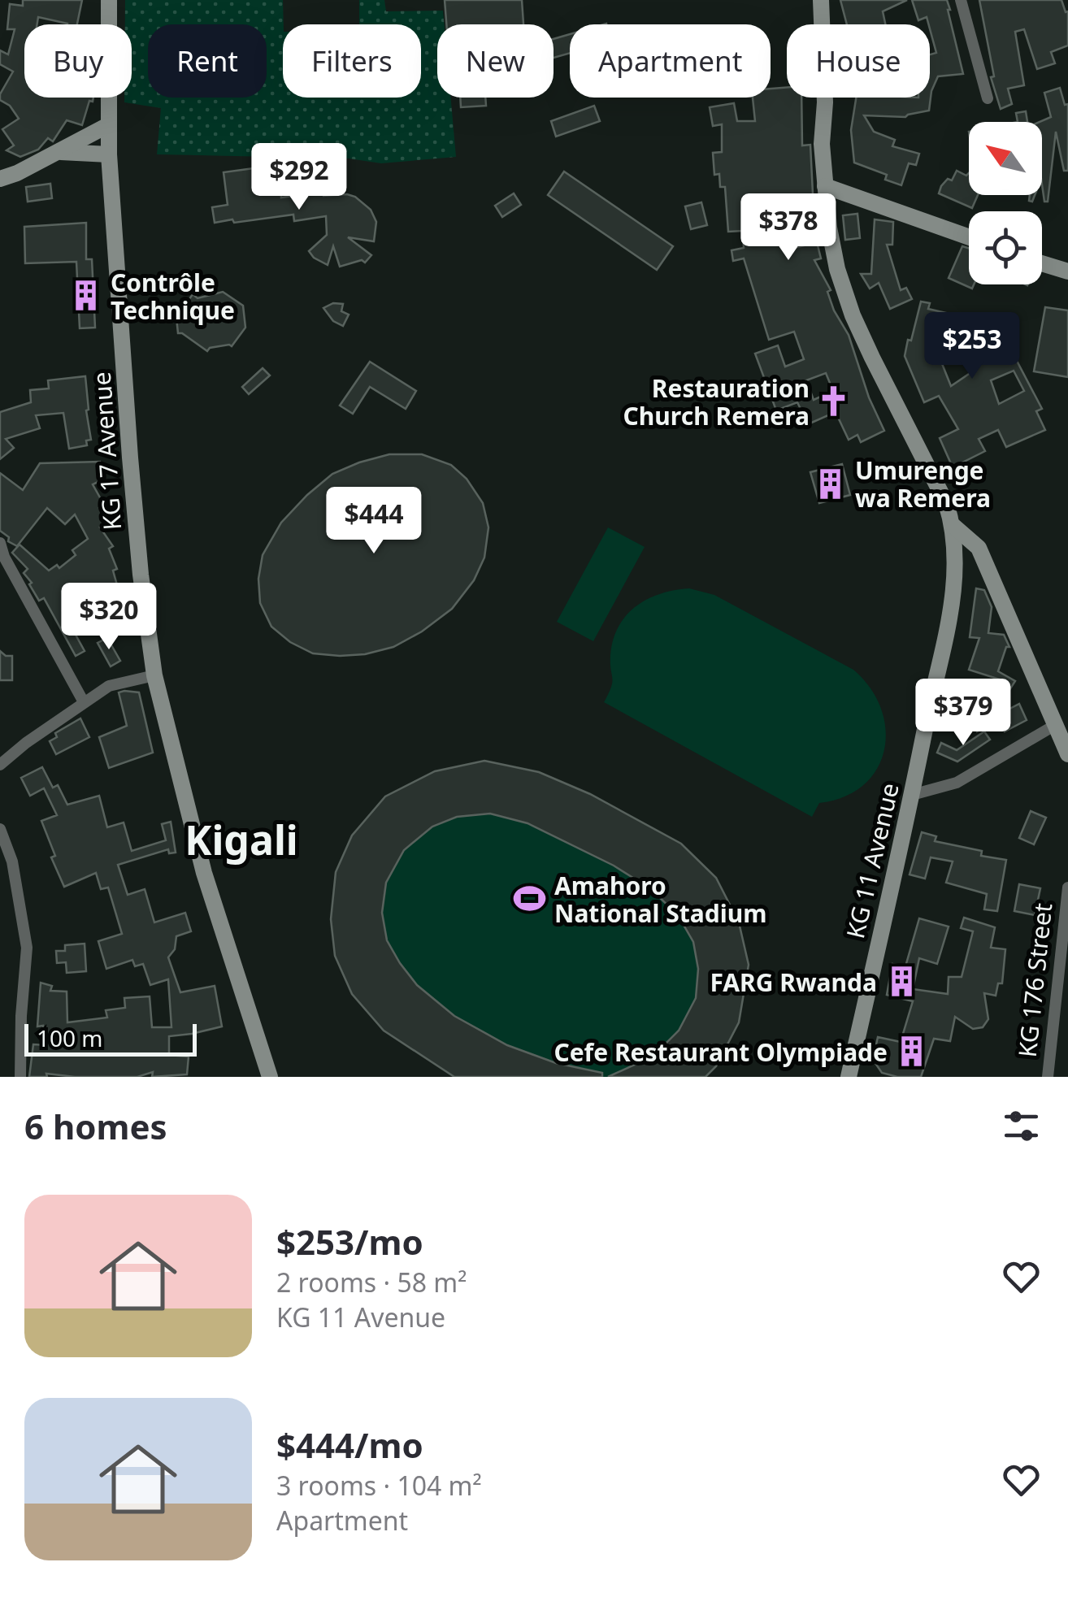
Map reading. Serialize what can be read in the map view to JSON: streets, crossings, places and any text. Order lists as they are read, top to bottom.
{
  "streets": {
    "street": ["KG 17 Avenue", "KG 11 Avenue", "KG 176 Street"]
  },
  "districts": ["Kigali"],
  "places": {
    "building": [
      "Contrôle Technique",
      "Umurenge wa Remera",
      "FARG Rwanda",
      "Cefe Restaurant Olympiade"
    ],
    "church": ["Restauration Church Remera"],
    "sports": ["Amahoro National Stadium"]
  },
  "scale_bar": "100 m",
  "north": "top left",
  "page": {
    "chip": [
      "Buy",
      "Rent",
      "Filters",
      "New",
      "Apartment",
      "House"
    ],
    "price": [
      "$292",
      "$378",
      "$253",
      "$444",
      "$320",
      "$379"
    ],
    "scale": "100 m",
    "heading": "6 homes",
    "list": [
      {
        "name": "$253/mo",
        "note": "2 rooms · 58 m² · KG 11 Avenue"
      },
      {
        "name": "$444/mo",
        "note": "3 rooms · 104 m² · Apartment"
      }
    ]
  }
}
